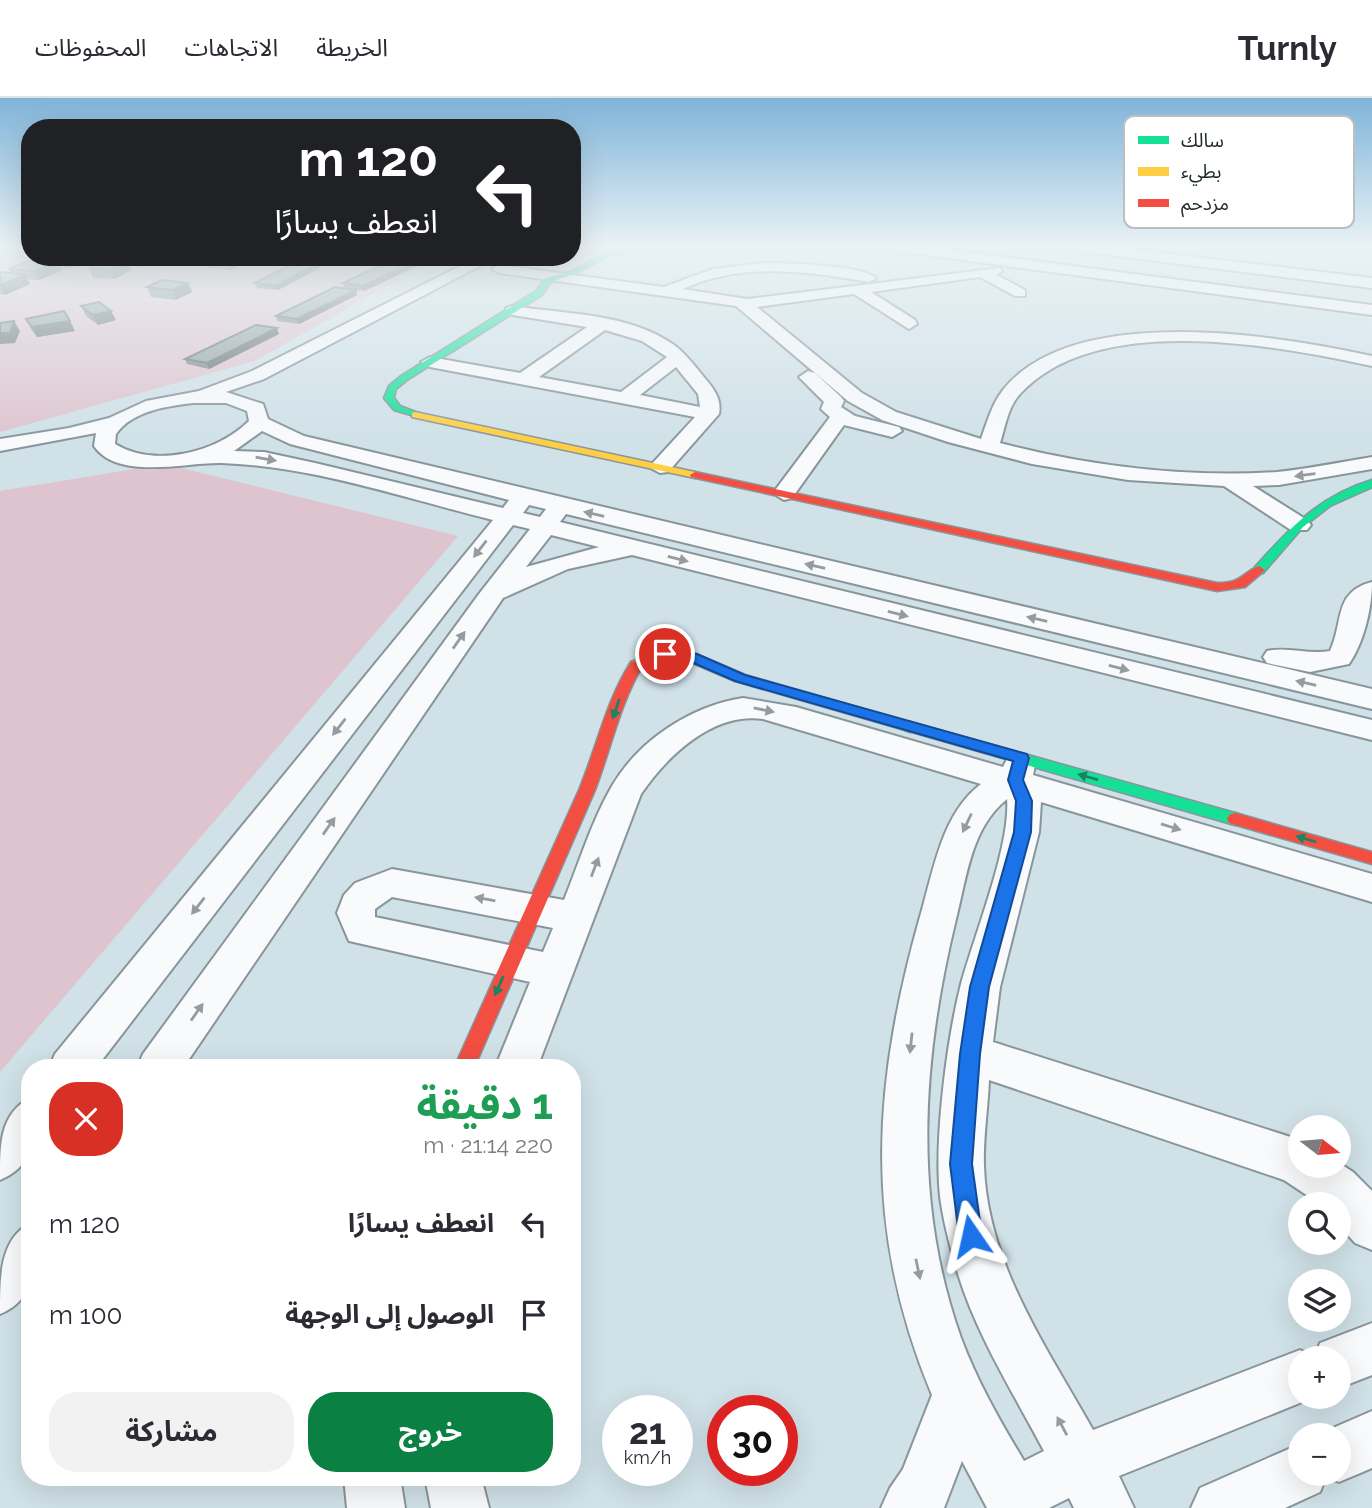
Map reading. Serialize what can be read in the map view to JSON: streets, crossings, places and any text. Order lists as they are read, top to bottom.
{
  "legend": ["سالك", "بطيء", "مزدحم"],
  "north": "right",
  "page": {
    "header": "Turnly",
    "nav": ["الخريطة", "الاتجاهات", "المحفوظات"],
    "turn": ["120 m", "انعطف يسارًا"],
    "heading": ["1 دقيقة", "220 m · 21:14"],
    "map_buttons": ["+", "−"],
    "list": [
      {
        "name": "انعطف يسارًا",
        "value": "120 m"
      },
      {
        "name": "الوصول إلى الوجهة",
        "value": "100 m"
      }
    ],
    "buttons": ["خروج", "مشاركة"],
    "speed": "21 km/h",
    "limit": "30"
  }
}
